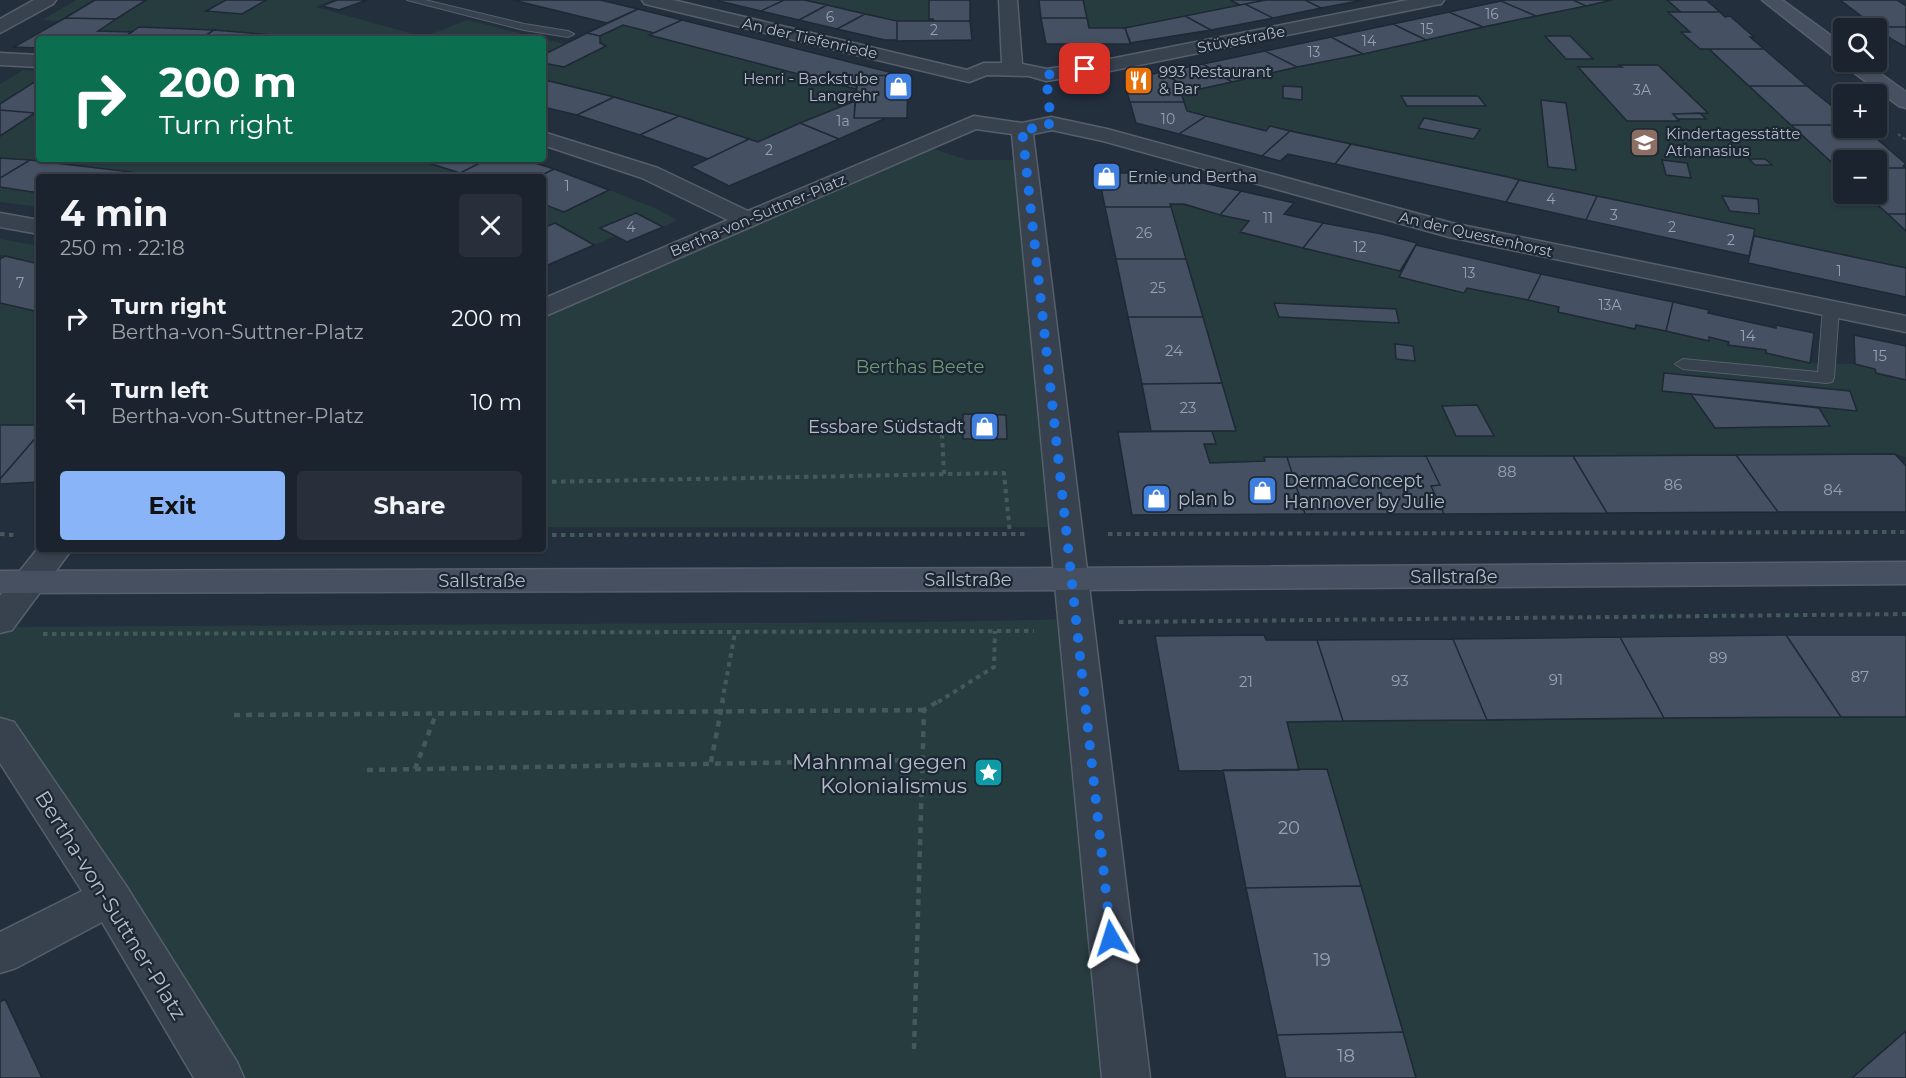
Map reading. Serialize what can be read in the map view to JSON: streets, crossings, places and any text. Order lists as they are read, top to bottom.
{
  "streets": {
    "street": [
      "An der Tiefenriede",
      "Stüvestraße",
      "Bertha-von-Suttner-Platz",
      "An der Questenhorst",
      "Sallstraße"
    ]
  },
  "crossings": [
    ["An der Tiefenriede", "Bertha-von-Suttner-Platz"],
    ["Stüvestraße", "Bertha-von-Suttner-Platz"]
  ],
  "parks": ["Berthas Beete"],
  "places": {
    "restaurant": ["993 Restaurant & Bar"],
    "shop": [
      "Henri - Backstube Langrehr",
      "Ernie und Bertha",
      "Essbare Südstadt",
      "DermaConcept Hannover by Julie",
      "plan b"
    ],
    "school or university": ["Kindertagesstätte Athanasius"],
    "place": ["Mahnmal gegen Kolonialismus"]
  },
  "house_numbers": [
    "16",
    "6",
    "15",
    "2",
    "14",
    "13",
    "3A",
    "10",
    "1a",
    "2",
    "1",
    "4",
    "3",
    "11",
    "4",
    "2",
    "26",
    "2",
    "12",
    "1",
    "13",
    "7",
    "25",
    "13A",
    "14",
    "24",
    "15",
    "23",
    "88",
    "86",
    "84",
    "89",
    "87",
    "91",
    "93",
    "21",
    "20",
    "19",
    "18"
  ],
  "page": {
    "map_buttons": ["+", "−"],
    "turn": ["200 m", "Turn right"],
    "heading": ["4 min", "250 m · 22:18"],
    "list": [
      {
        "name": "Turn right",
        "note": "Bertha-von-Suttner-Platz",
        "value": "200 m"
      },
      {
        "name": "Turn left",
        "note": "Bertha-von-Suttner-Platz",
        "value": "10 m"
      }
    ],
    "buttons": ["Exit", "Share"]
  }
}
